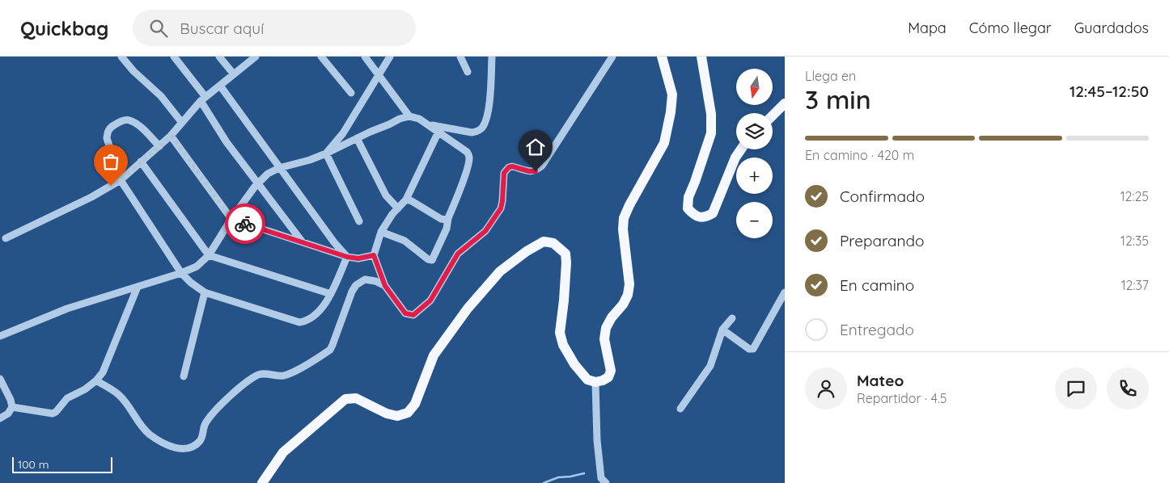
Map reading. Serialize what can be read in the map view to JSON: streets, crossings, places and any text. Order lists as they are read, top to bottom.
{
  "scale_bar": "100 m",
  "north": "bottom",
  "page": {
    "header": "Quickbag",
    "search": "Buscar aquí",
    "nav": ["Mapa", "Cómo llegar", "Guardados"],
    "heading": ["3 min", "Llega en", "12:45–12:50"],
    "panel": ["Mateo", "Repartidor · 4.5"],
    "map_buttons": ["+", "−"],
    "bar": "En camino · 420 m",
    "list": [
      ["Confirmado", "12:25"],
      ["Preparando", "12:35"],
      ["En camino", "12:37"],
      "Entregado"
    ],
    "scale": "100 m"
  }
}
